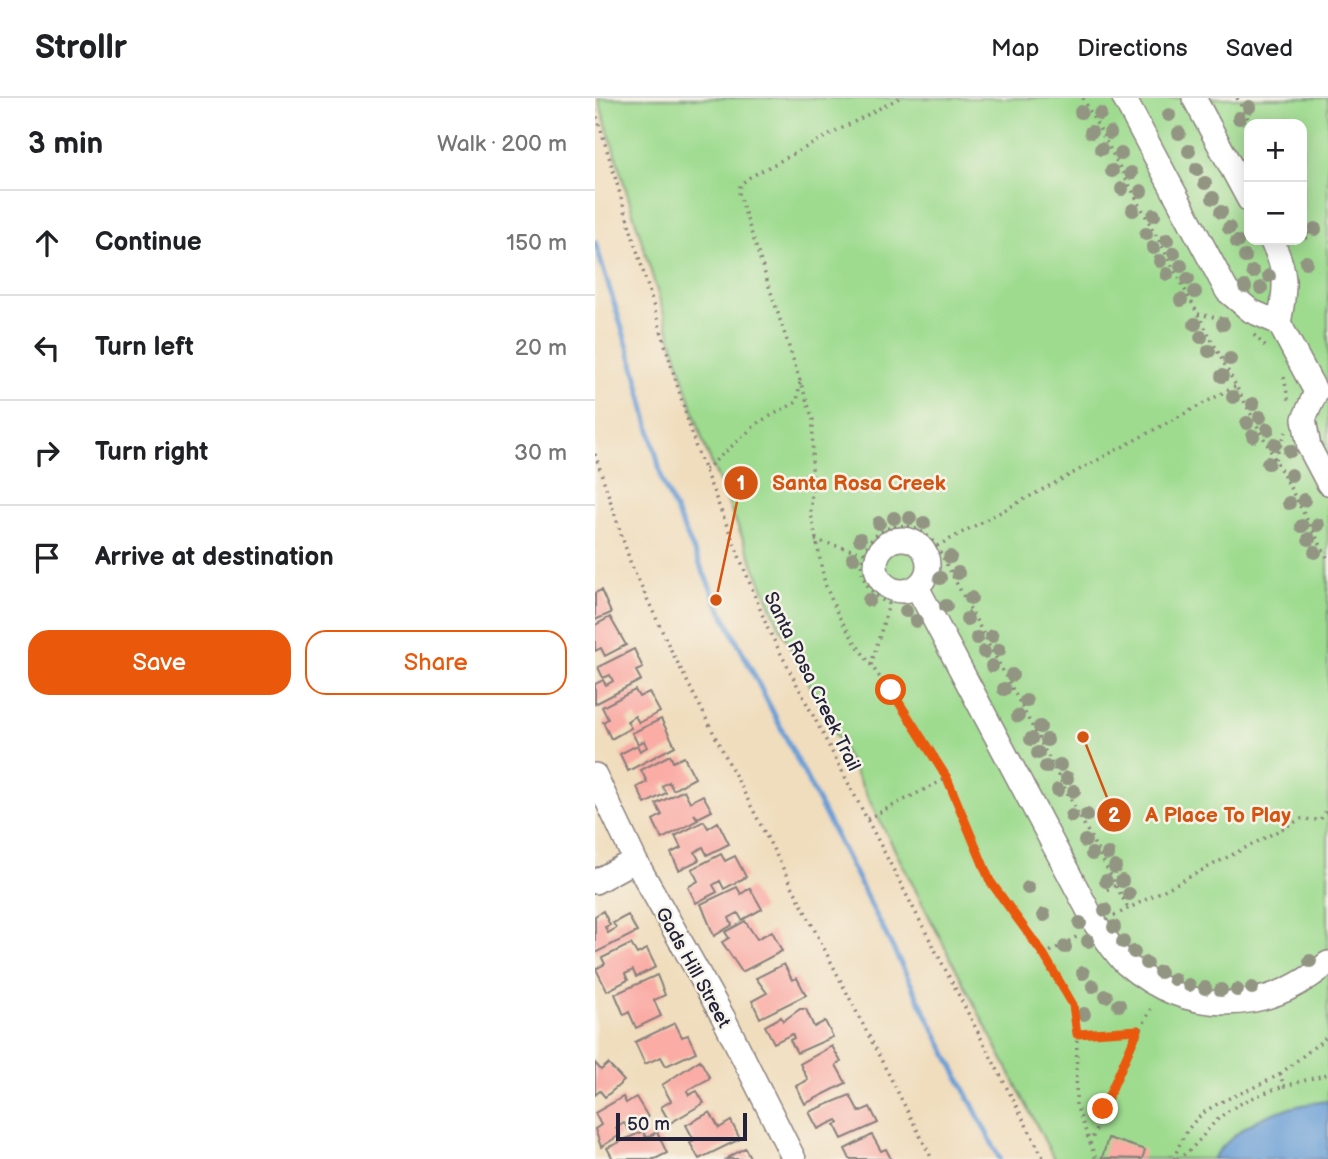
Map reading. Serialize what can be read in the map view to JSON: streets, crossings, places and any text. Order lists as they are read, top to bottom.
{
  "streets": {
    "street": ["Gads Hill Street"],
    "path": ["Santa Rosa Creek Trail"]
  },
  "places": ["Santa Rosa Creek", "A Place To Play"],
  "scale_bar": "50 m",
  "page": {
    "header": "Strollr",
    "nav": ["Map", "Directions", "Saved"],
    "heading": ["3 min", "Walk · 200 m"],
    "map_buttons": ["+", "−"],
    "list": [
      ["Continue", "150 m"],
      ["Turn left", "20 m"],
      ["Turn right", "30 m"],
      "Arrive at destination"
    ],
    "buttons": ["Save", "Share"],
    "scale": "50 m"
  }
}
